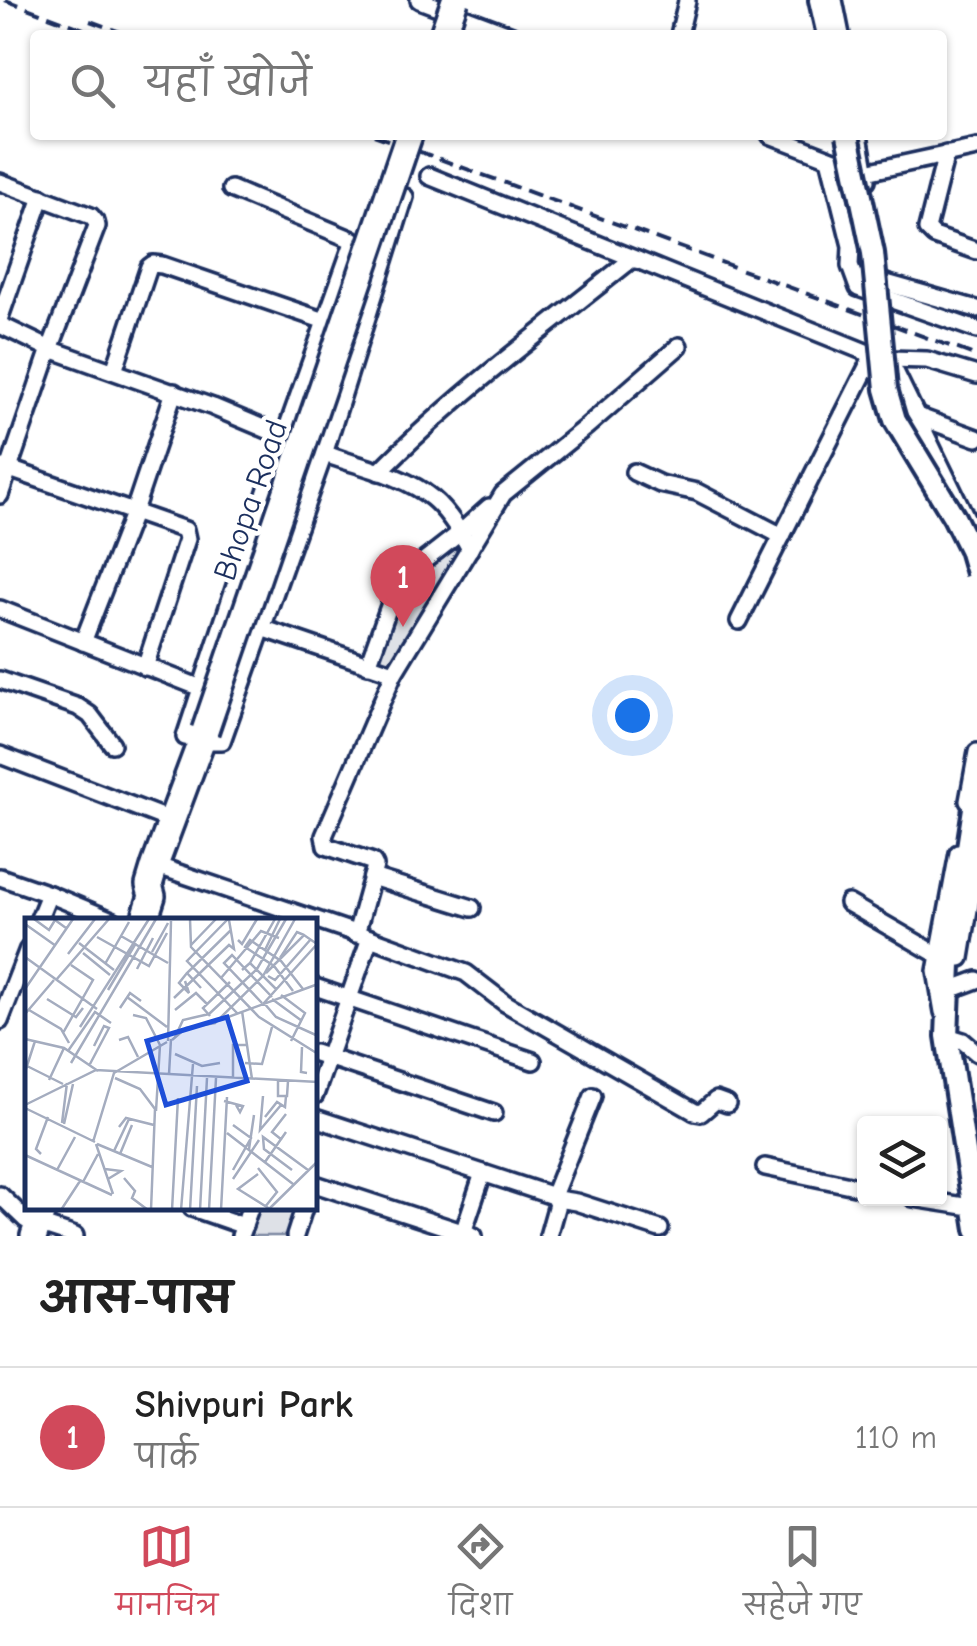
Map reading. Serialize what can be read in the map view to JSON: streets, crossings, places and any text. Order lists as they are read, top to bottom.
{
  "streets": {
    "main road": ["Bhopa Road"]
  },
  "page": {
    "search": "यहाँ खोजें",
    "pins": "1",
    "heading": "आस-पास",
    "list": [
      {
        "mark": "1",
        "name": "Shivpuri Park",
        "note": "पार्क",
        "value": "110 m"
      }
    ],
    "nav": ["मानचित्र", "दिशा", "सहेजे गए"]
  }
}
